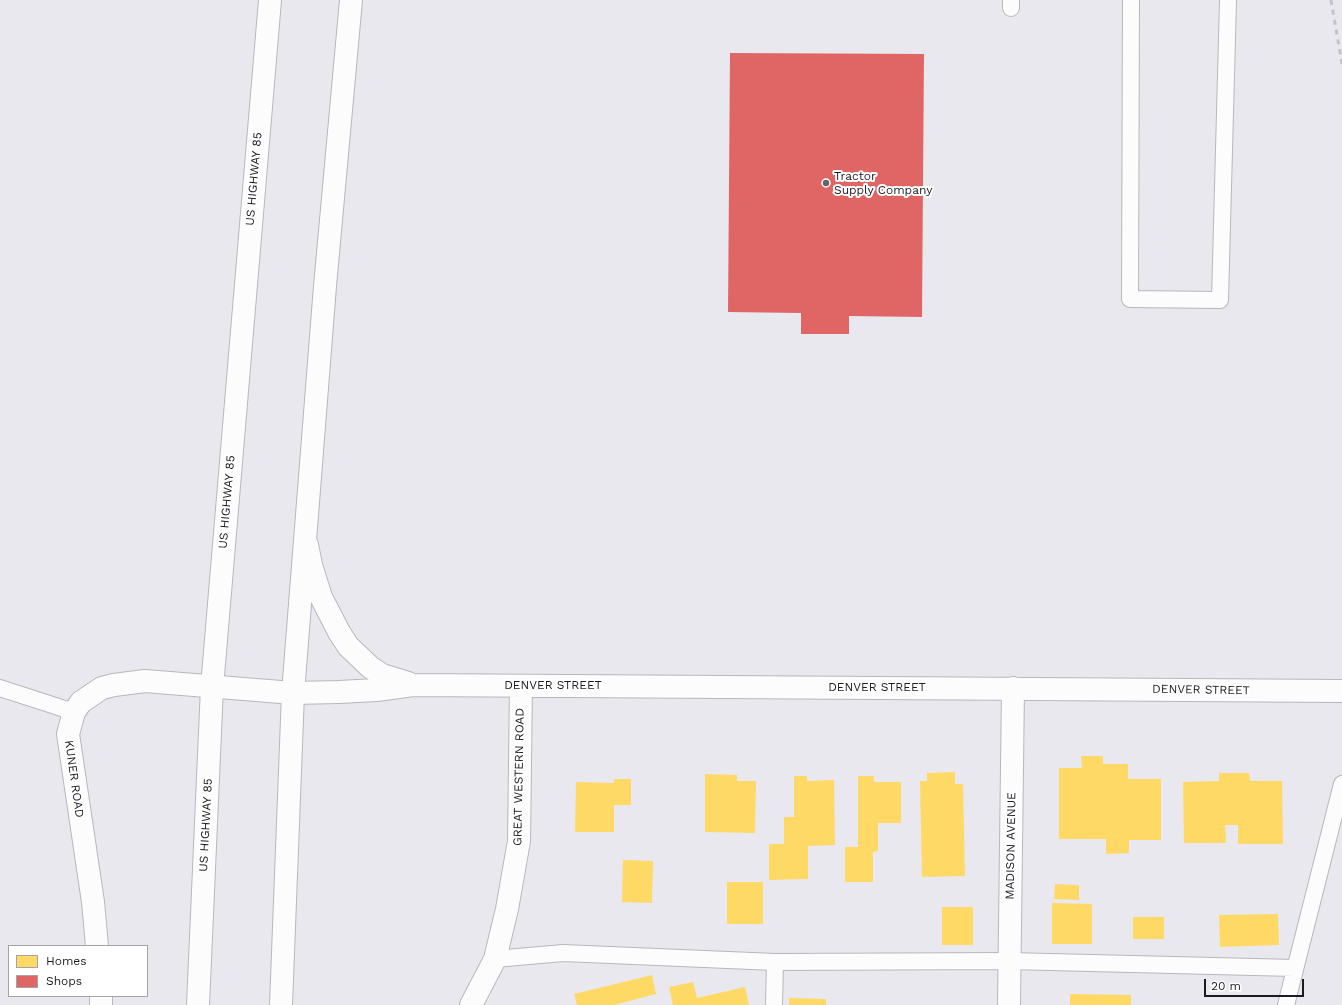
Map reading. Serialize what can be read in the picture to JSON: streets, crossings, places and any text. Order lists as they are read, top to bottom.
{
  "streets": {
    "main road": [
      "US HIGHWAY 85",
      "DENVER STREET",
      "GREAT WESTERN ROAD",
      "KUNER ROAD",
      "MADISON AVENUE"
    ]
  },
  "crossings": [
    ["US HIGHWAY 85", "KUNER ROAD"],
    ["DENVER STREET", "GREAT WESTERN ROAD"],
    ["DENVER STREET", "KUNER ROAD"],
    ["DENVER STREET", "MADISON AVENUE"]
  ],
  "places": ["Tractor Supply Company"],
  "legend": ["Homes", "Shops"],
  "scale_bar": "20 m"
}
